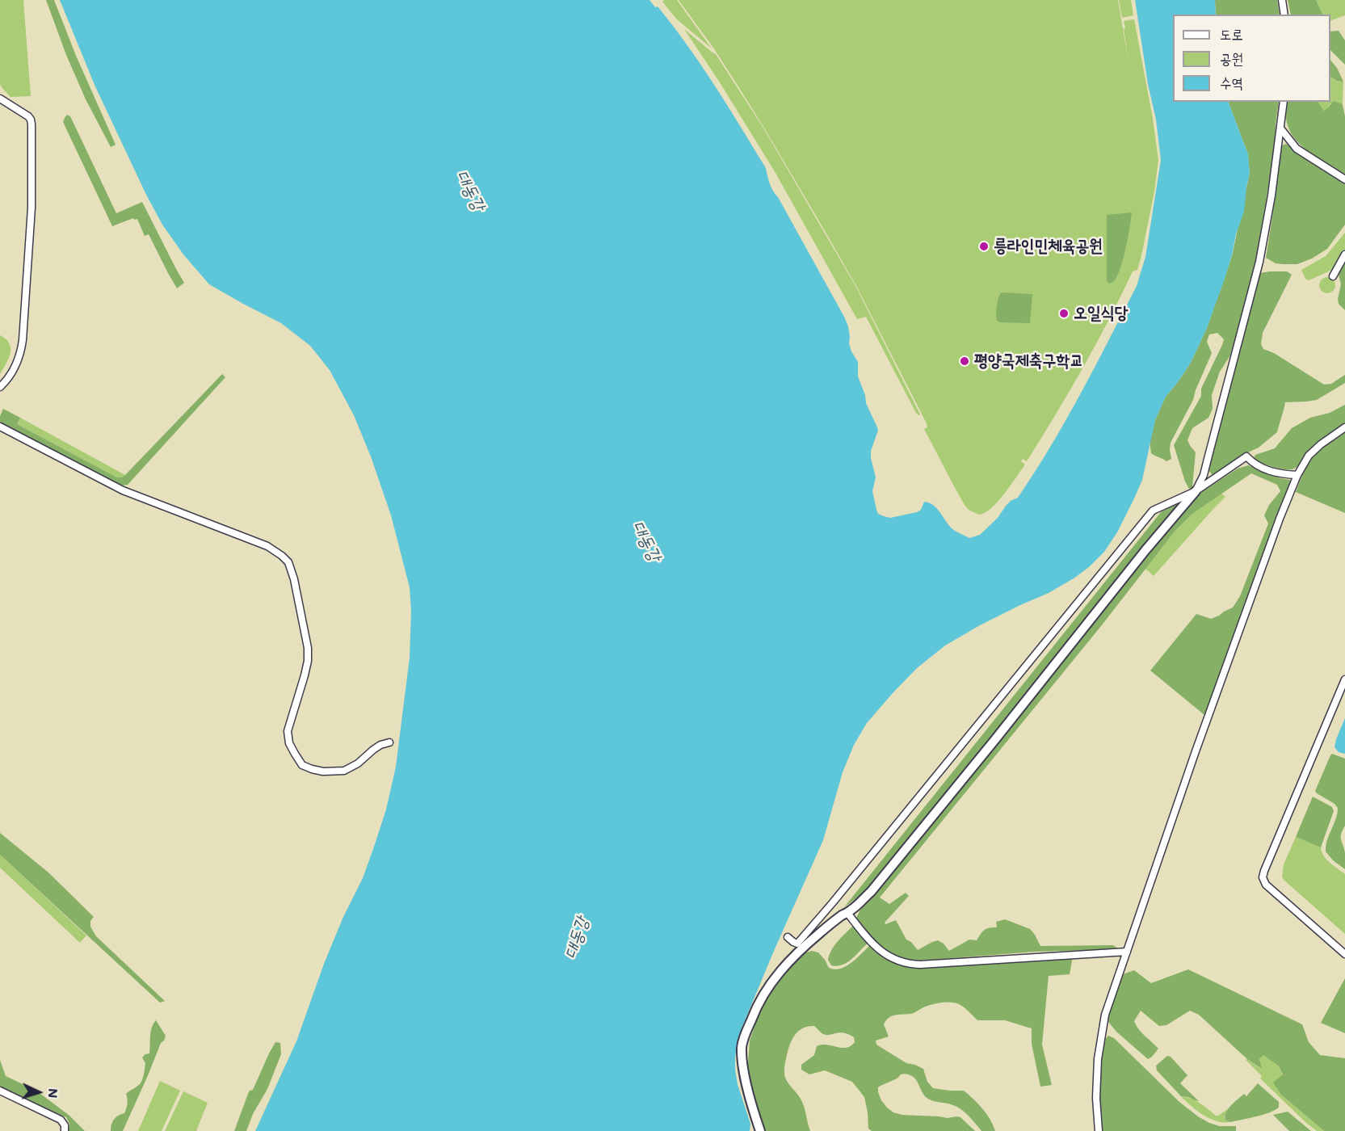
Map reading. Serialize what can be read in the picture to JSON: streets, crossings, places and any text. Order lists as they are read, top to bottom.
{
  "water": ["대동강"],
  "places": ["릉라인민체육공원", "오일식당", "평양국제축구학교"],
  "legend": ["도로", "공원", "수역"],
  "north": "right"
}
